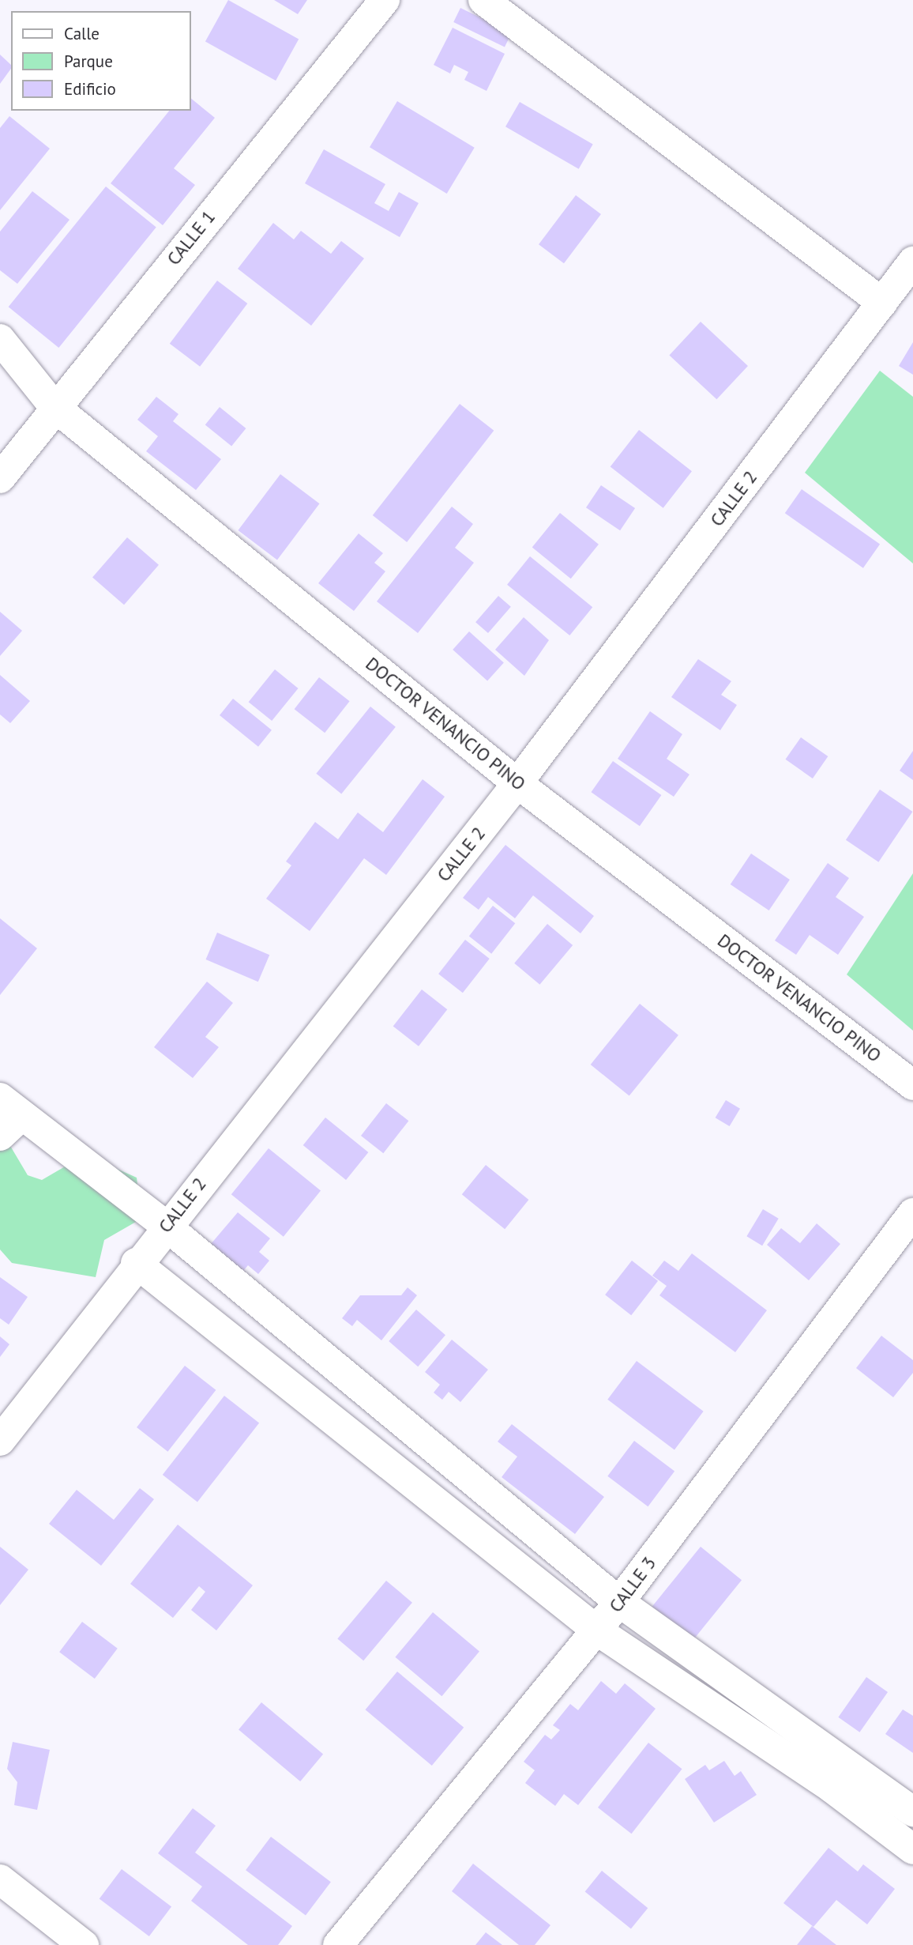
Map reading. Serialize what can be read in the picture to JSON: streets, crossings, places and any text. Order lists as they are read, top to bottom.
{
  "streets": {
    "street": [
      "CALLE 1",
      "CALLE 2",
      "DOCTOR VENANCIO PINO",
      "CALLE 3"
    ]
  },
  "crossings": [
    ["CALLE 1", "DOCTOR VENANCIO PINO"],
    ["CALLE 2", "DOCTOR VENANCIO PINO"]
  ],
  "legend": ["Calle", "Parque", "Edificio"]
}
